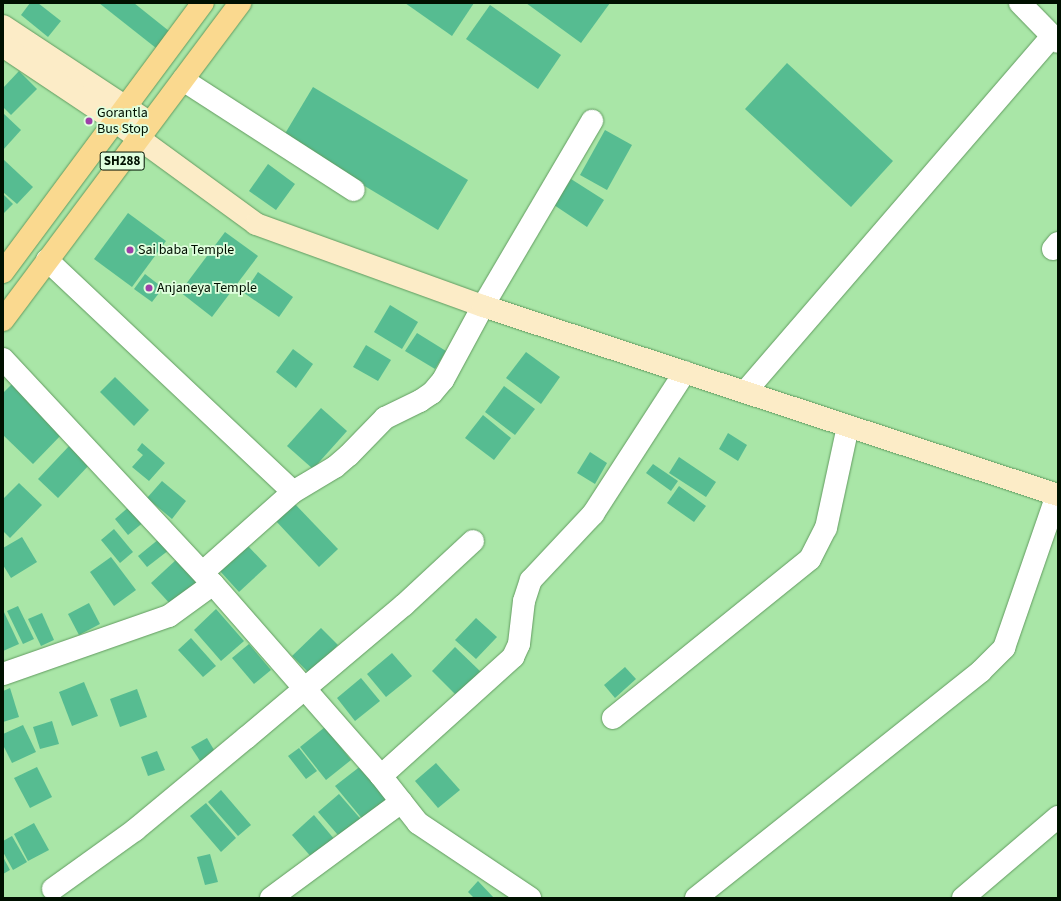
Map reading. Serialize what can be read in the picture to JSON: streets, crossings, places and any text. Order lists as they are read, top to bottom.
{
  "streets": {
    "main road": ["SH288"]
  },
  "places": ["Gorantla Bus Stop", "Sai baba Temple", "Anjaneya Temple"]
}
